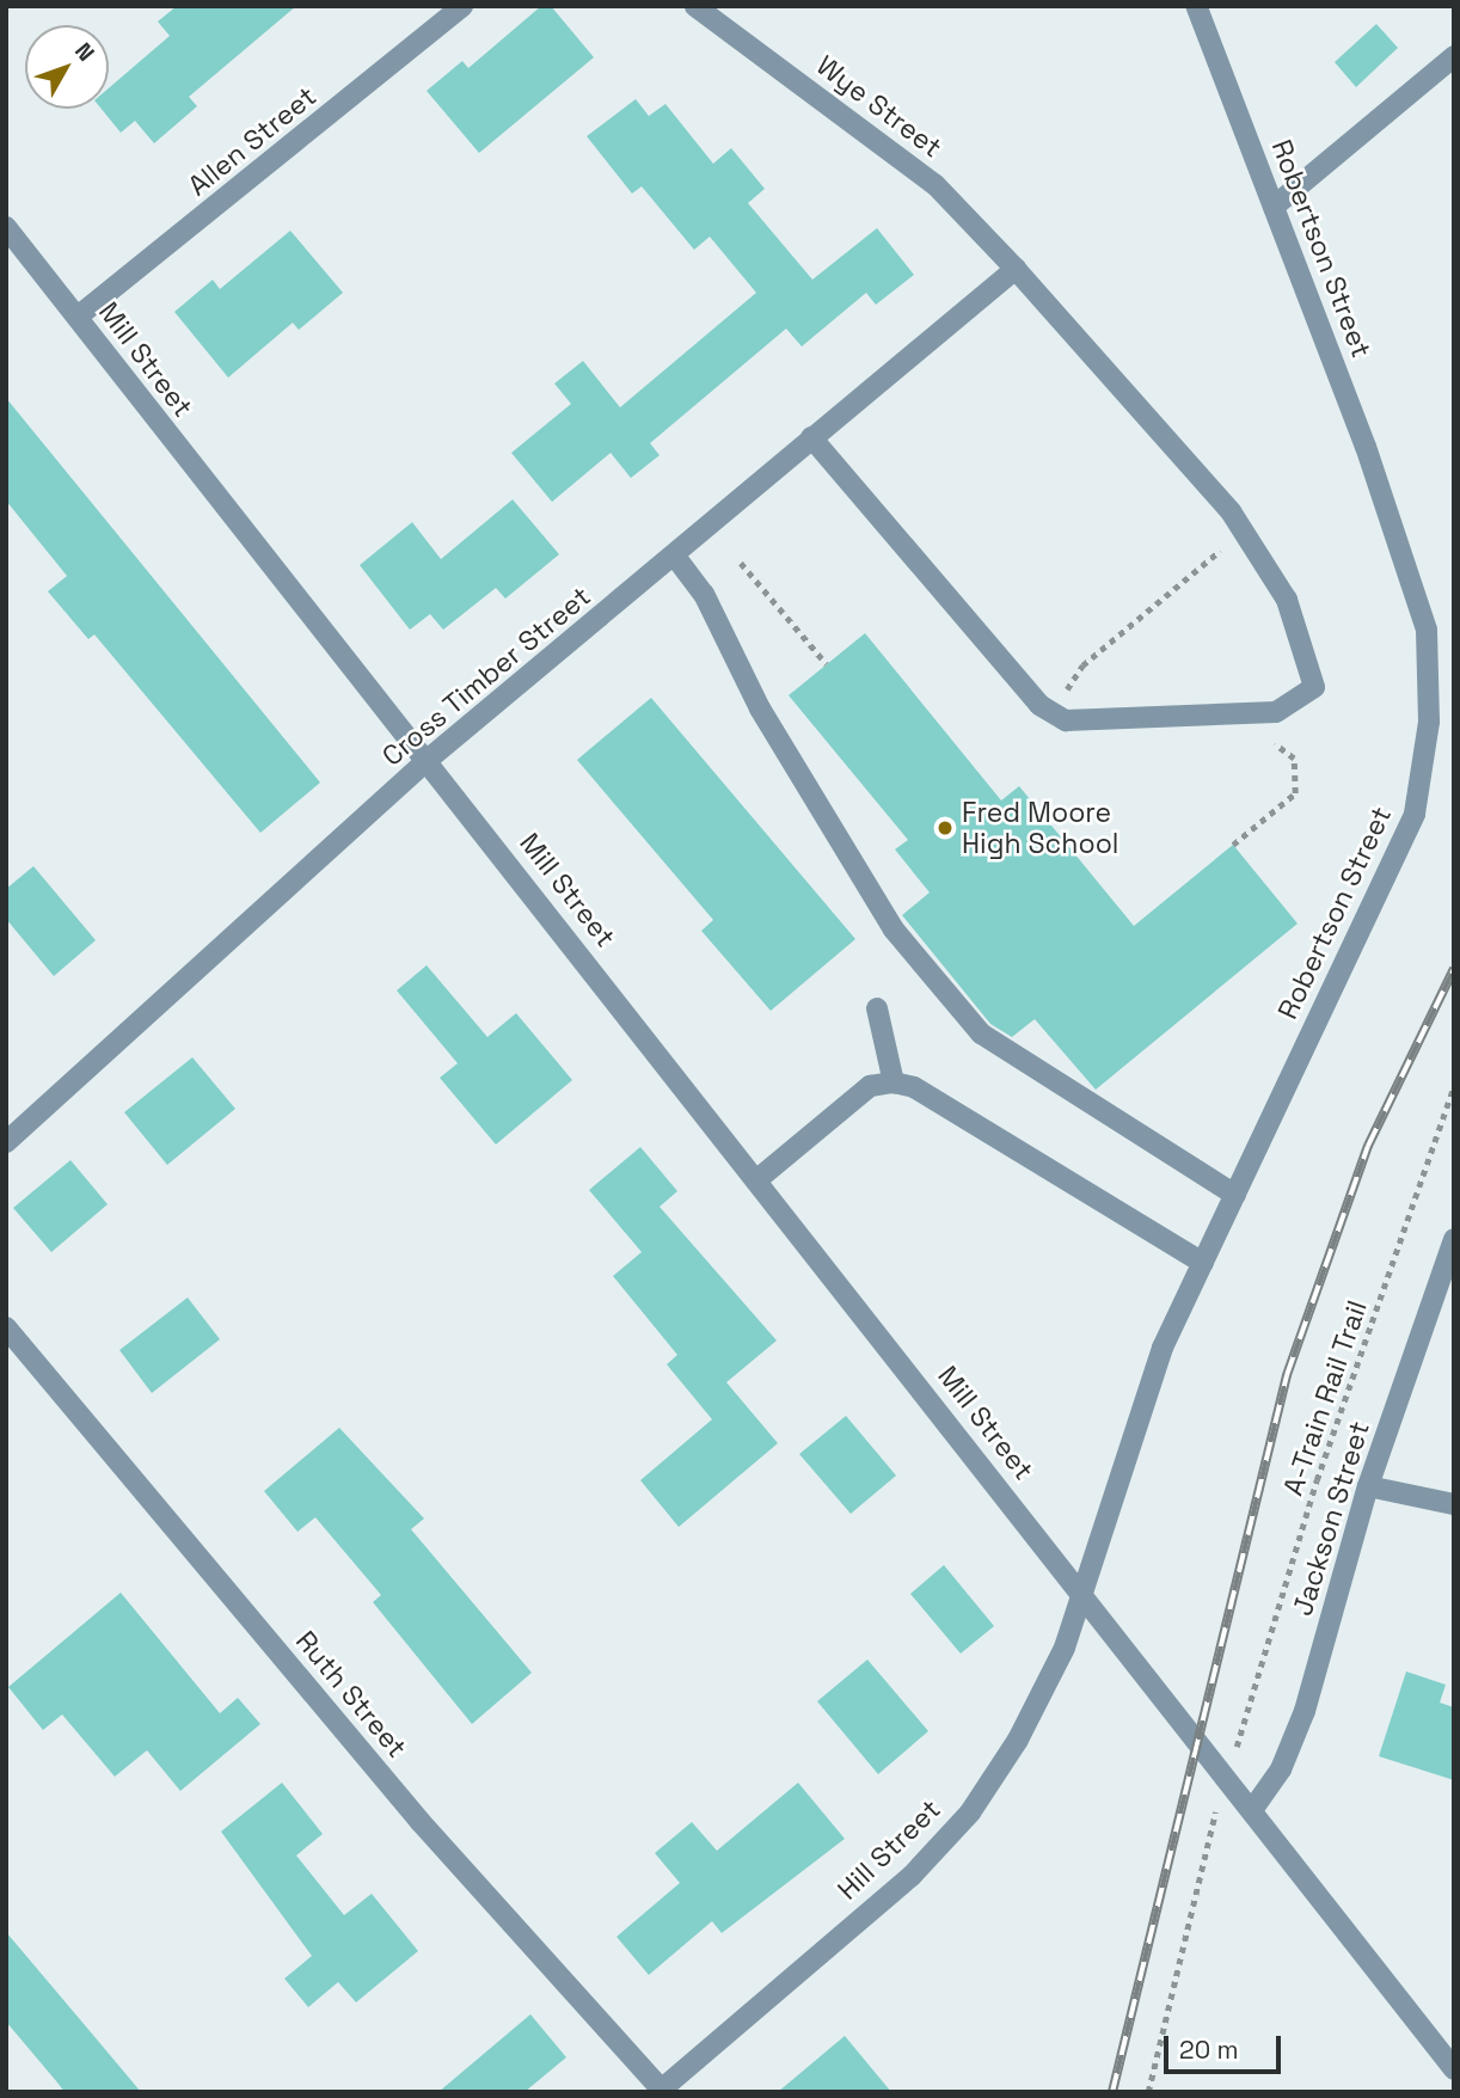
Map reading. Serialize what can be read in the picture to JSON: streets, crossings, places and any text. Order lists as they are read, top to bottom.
{
  "streets": {
    "street": [
      "Wye Street",
      "Allen Street",
      "Robertson Street",
      "Mill Street",
      "Cross Timber Street",
      "Jackson Street",
      "Ruth Street",
      "Hill Street"
    ],
    "path": ["A-Train Rail Trail"]
  },
  "crossings": [
    ["Wye Street", "Cross Timber Street"],
    ["Allen Street", "Mill Street"],
    ["Robertson Street", "Mill Street"],
    ["Robertson Street", "Hill Street"],
    ["Mill Street", "Cross Timber Street"],
    ["Mill Street", "Jackson Street"],
    ["Mill Street", "Hill Street"],
    ["Ruth Street", "Hill Street"]
  ],
  "places": ["Fred Moore High School"],
  "scale_bar": "20 m",
  "north": "top right"
}
